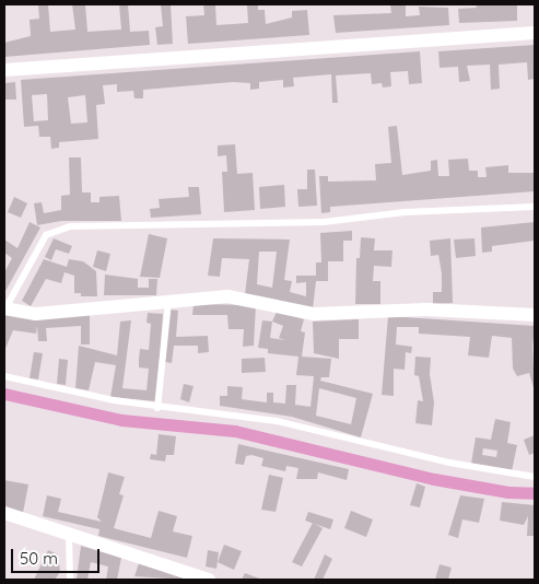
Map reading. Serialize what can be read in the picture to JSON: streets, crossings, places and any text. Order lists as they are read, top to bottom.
{
  "scale_bar": "50 m"
}
